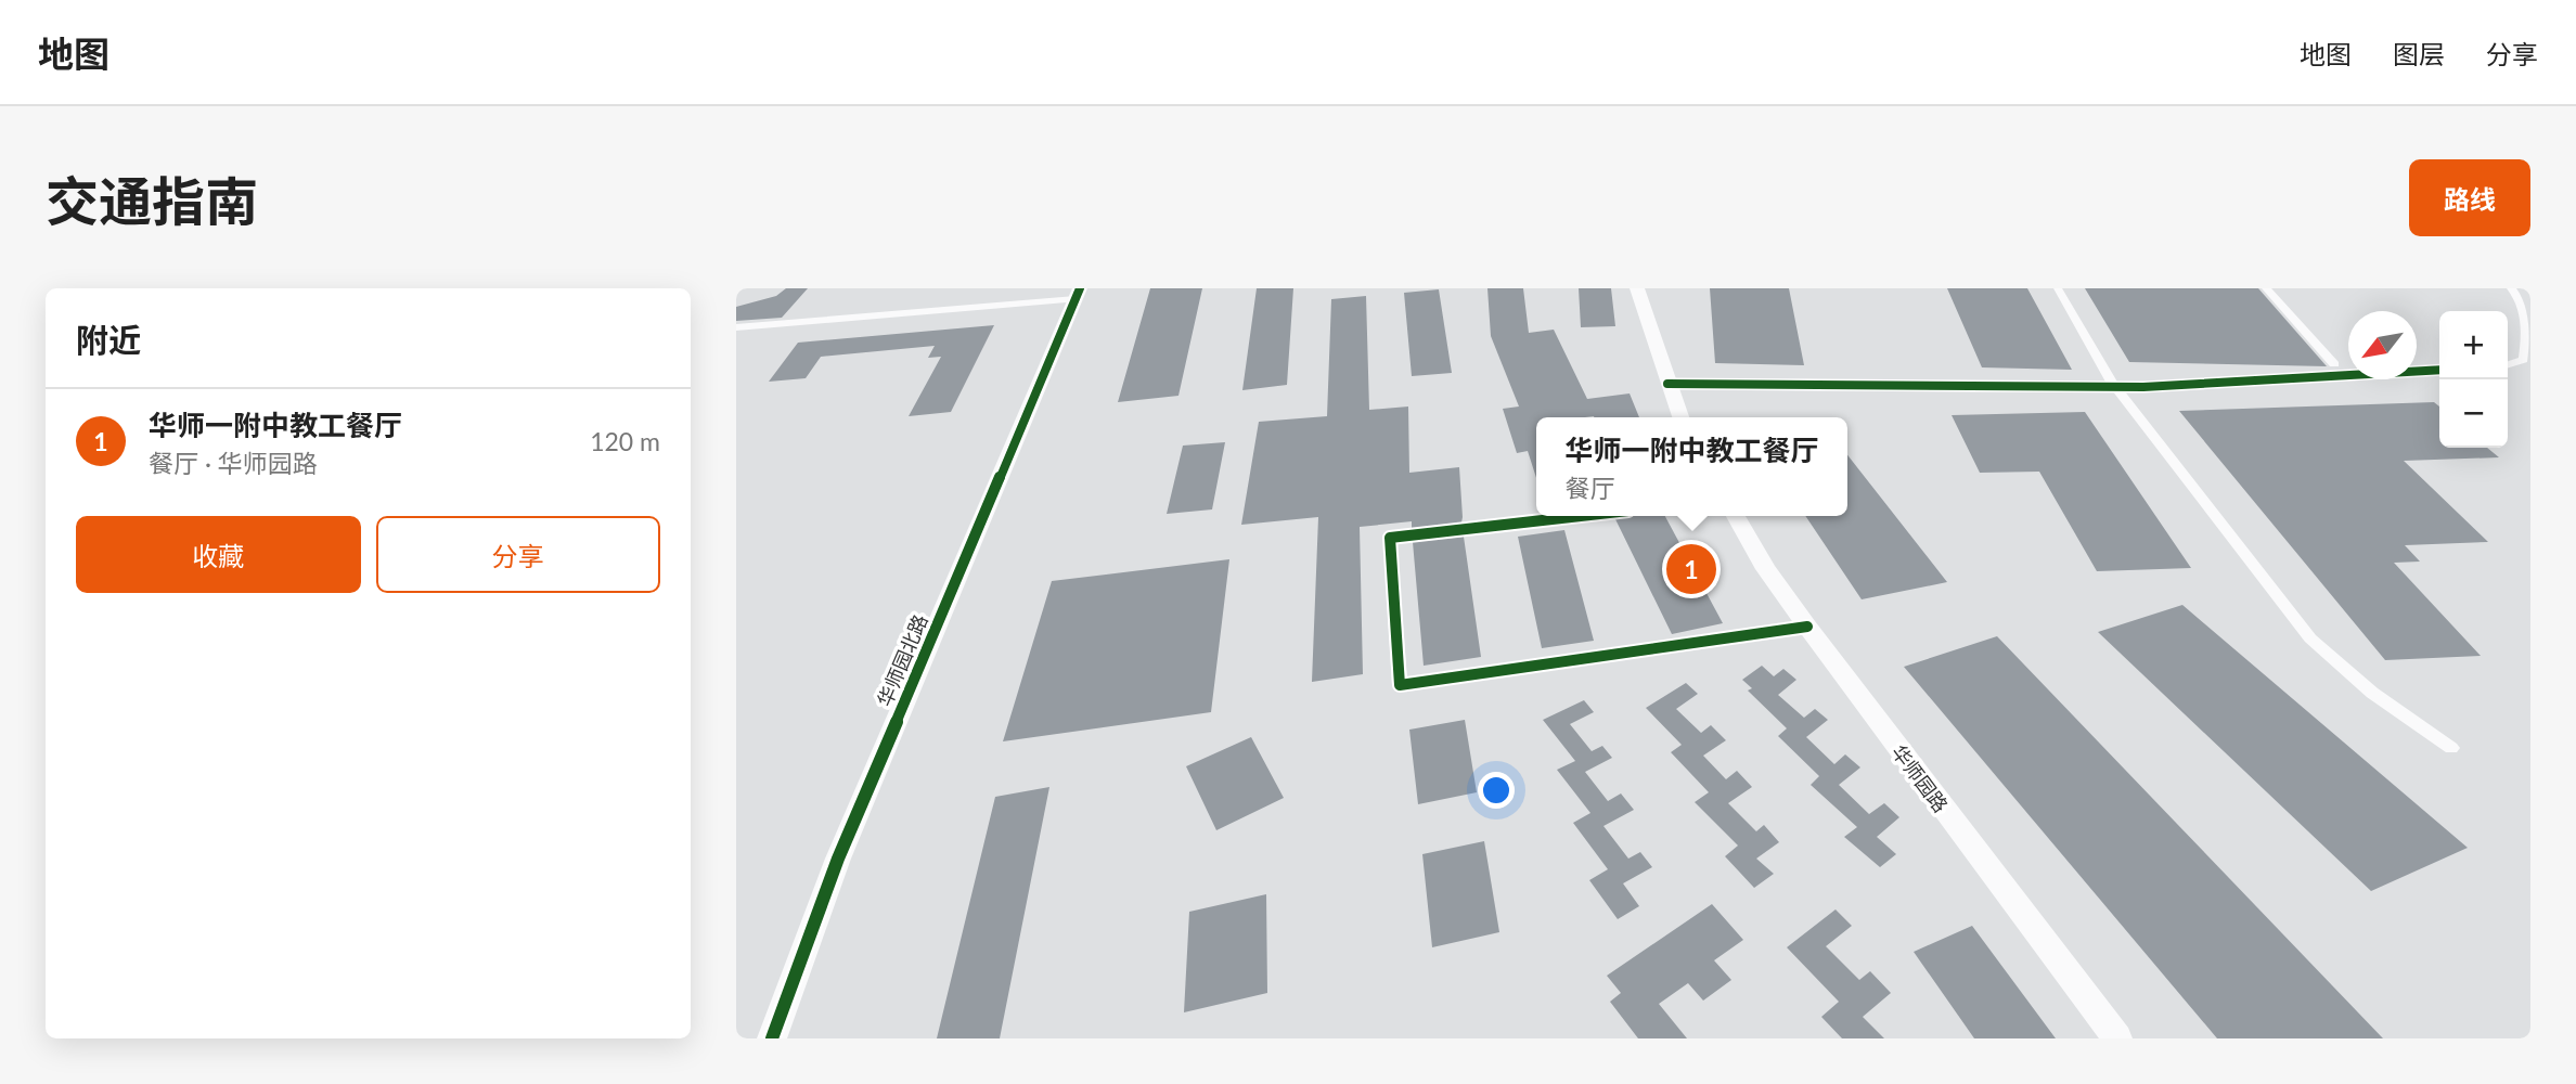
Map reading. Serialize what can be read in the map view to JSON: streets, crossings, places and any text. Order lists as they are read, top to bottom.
{
  "streets": {
    "street": ["华师园北路", "华师园路"]
  },
  "north": "bottom left",
  "page": {
    "header": "地图",
    "nav": ["地图", "图层", "分享"],
    "title": "交通指南",
    "buttons": [
      "路线",
      ["收藏", "分享"]
    ],
    "heading": "附近",
    "map_buttons": ["+", "−"],
    "list": [
      {
        "mark": "1",
        "name": "华师一附中教工餐厅",
        "note": "餐厅 · 华师园路",
        "value": "120 m"
      }
    ],
    "popup": ["华师一附中教工餐厅", "餐厅"],
    "pins": "1"
  }
}
